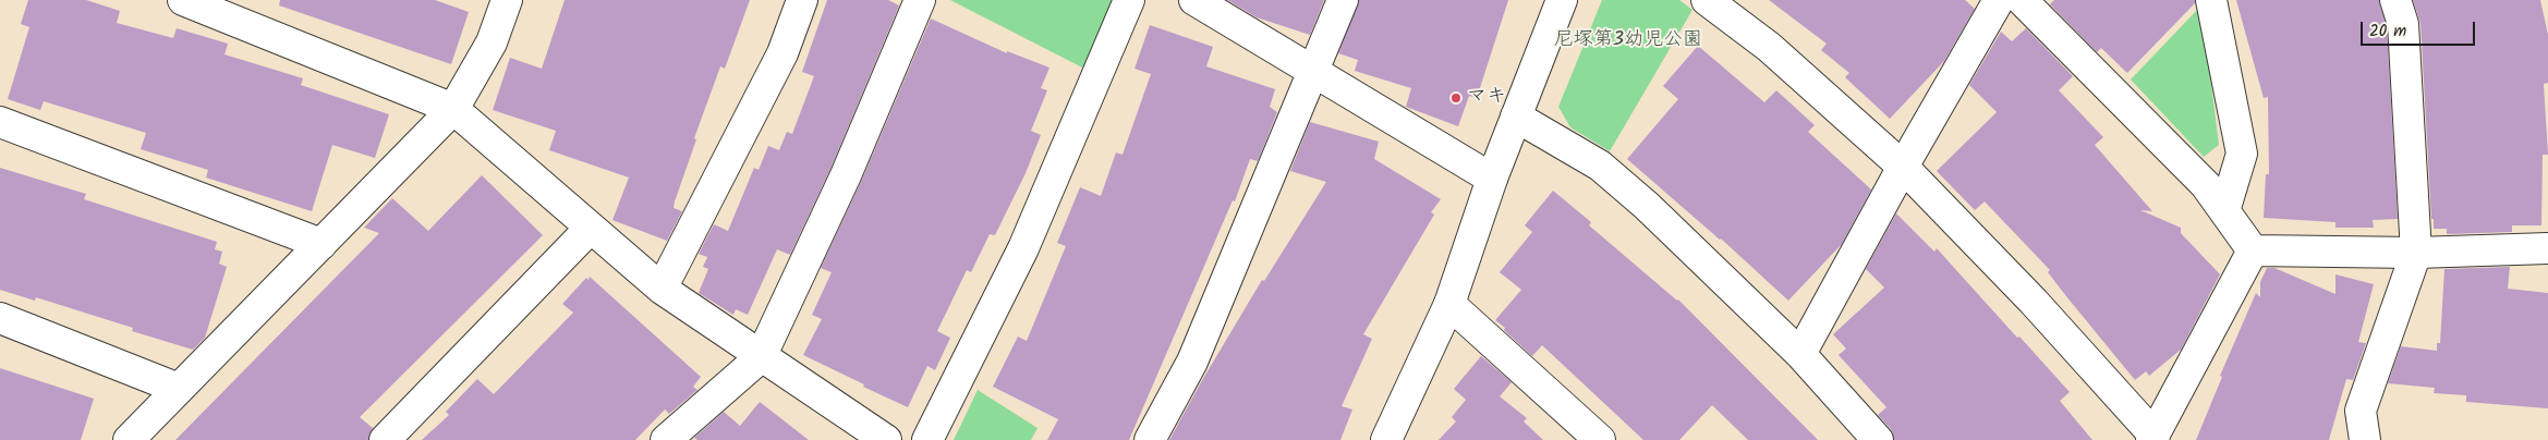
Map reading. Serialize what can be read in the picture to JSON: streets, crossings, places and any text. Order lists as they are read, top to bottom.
{
  "parks": ["尼塚第3幼児公園"],
  "places": ["マキ"],
  "scale_bar": "20 m"
}
